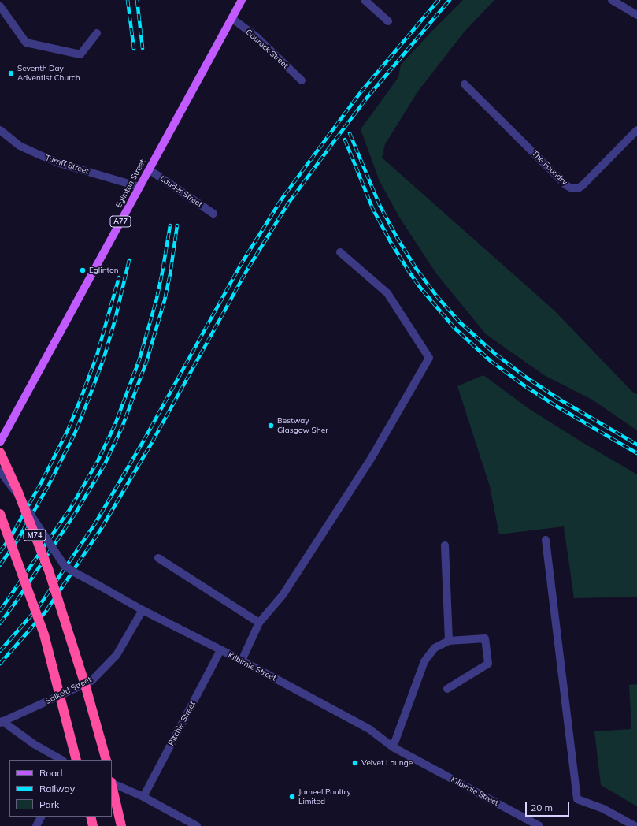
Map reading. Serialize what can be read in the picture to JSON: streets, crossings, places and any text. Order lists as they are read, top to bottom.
{
  "streets": {
    "highway": ["M74"],
    "main road": ["Eglinton Street", "A77"],
    "street": [
      "Gourock Street",
      "Turriff Street",
      "The Foundry",
      "Lauder Street",
      "Kilbirnie Street",
      "Salkeld Street",
      "Ritchie Street"
    ]
  },
  "crossings": [
    ["Gourock Street", "Eglinton Street"],
    ["Turriff Street", "Eglinton Street"],
    ["Eglinton Street", "Lauder Street"],
    ["Kilbirnie Street", "Salkeld Street"],
    ["Kilbirnie Street", "Ritchie Street"]
  ],
  "places": [
    "Seventh Day Adventist Church",
    "Eglinton",
    "Bestway Glasgow Sher",
    "Velvet Lounge",
    "Jameel Poultry Limited"
  ],
  "legend": ["Road", "Railway", "Park"],
  "scale_bar": "20 m"
}
